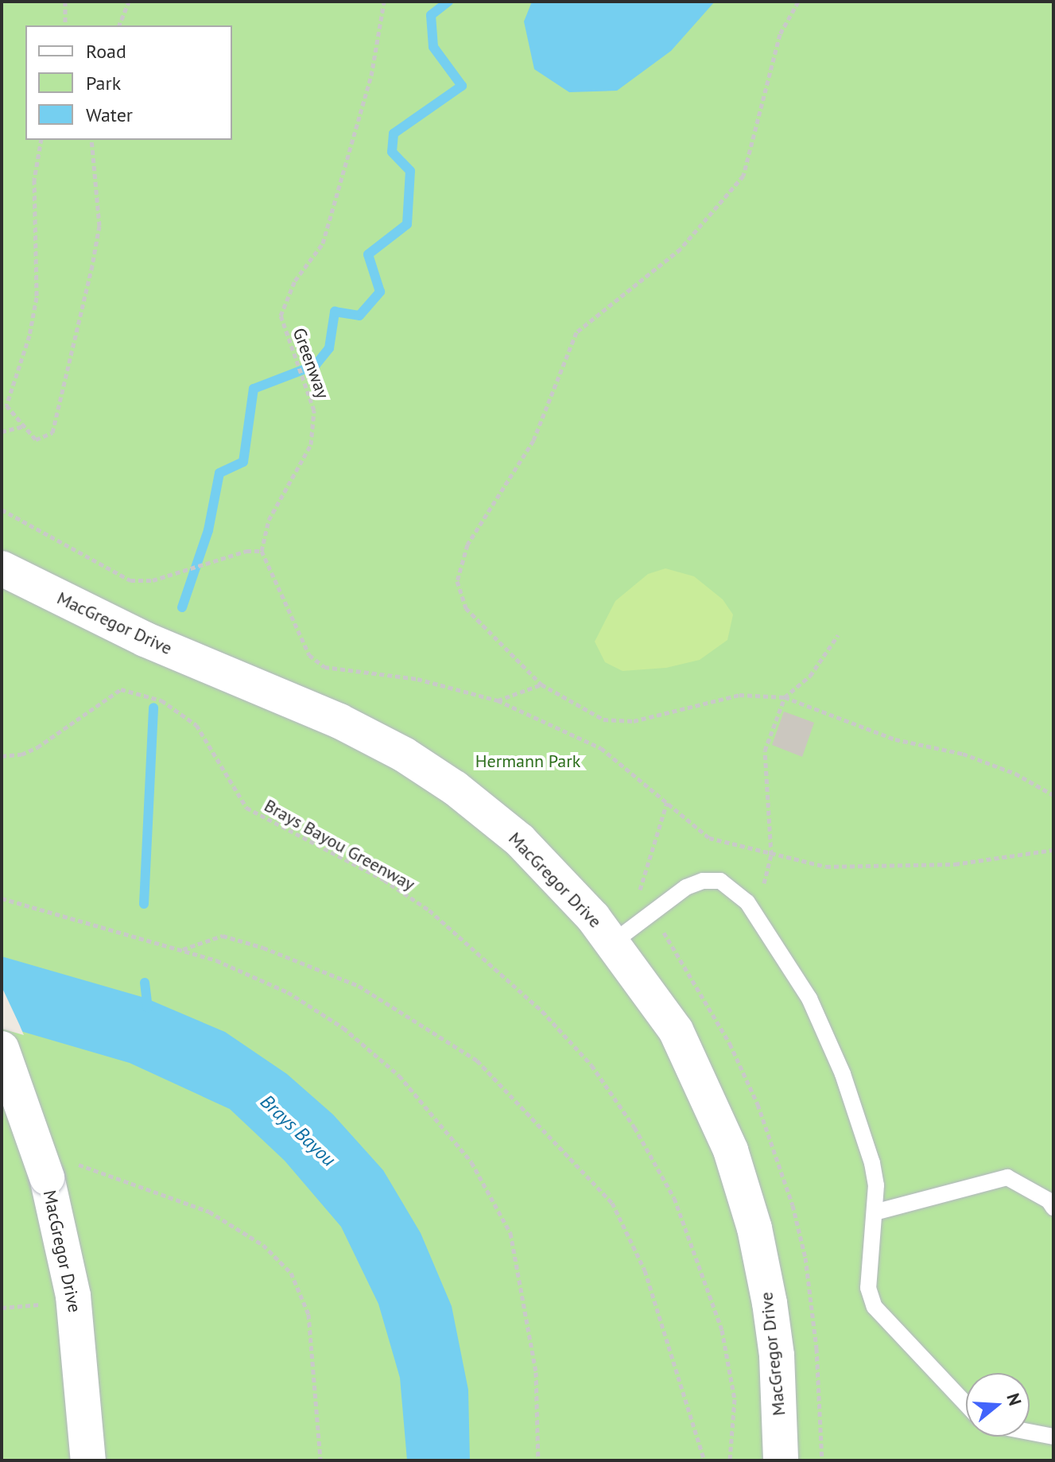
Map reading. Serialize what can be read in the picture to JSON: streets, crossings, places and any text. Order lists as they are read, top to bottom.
{
  "streets": {
    "main road": ["MacGregor Drive"],
    "path": ["Greenway", "Brays Bayou Greenway"]
  },
  "water": ["Brays Bayou"],
  "parks": ["Hermann Park"],
  "legend": ["Road", "Park", "Water"],
  "north": "right"
}
